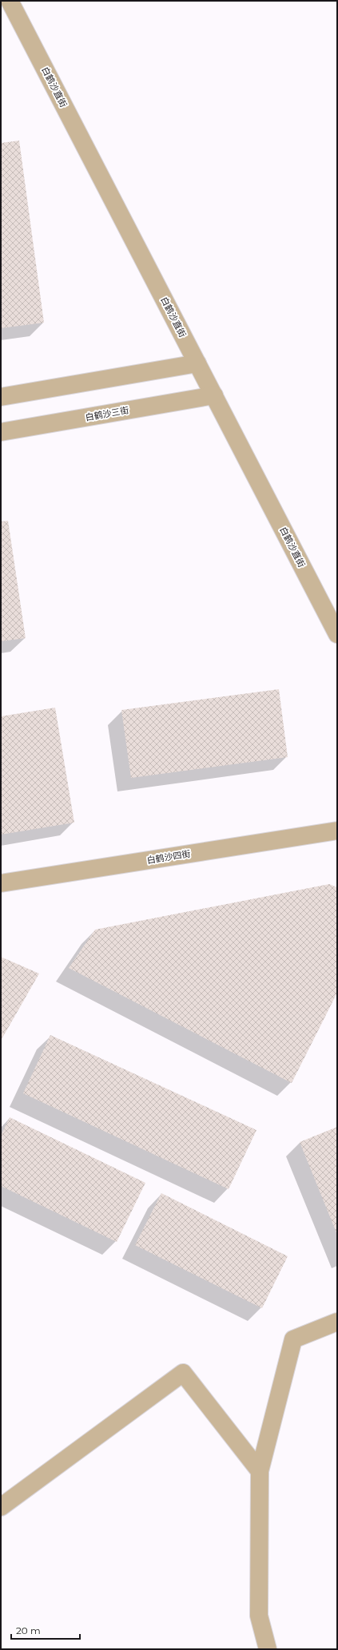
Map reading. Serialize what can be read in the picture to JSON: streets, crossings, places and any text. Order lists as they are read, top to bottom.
{
  "streets": {
    "street": ["白鹤沙直街", "白鹤沙三街", "白鹤沙四街"]
  },
  "crossings": [
    ["白鹤沙直街", "白鹤沙三街"]
  ],
  "scale_bar": "20 m"
}
